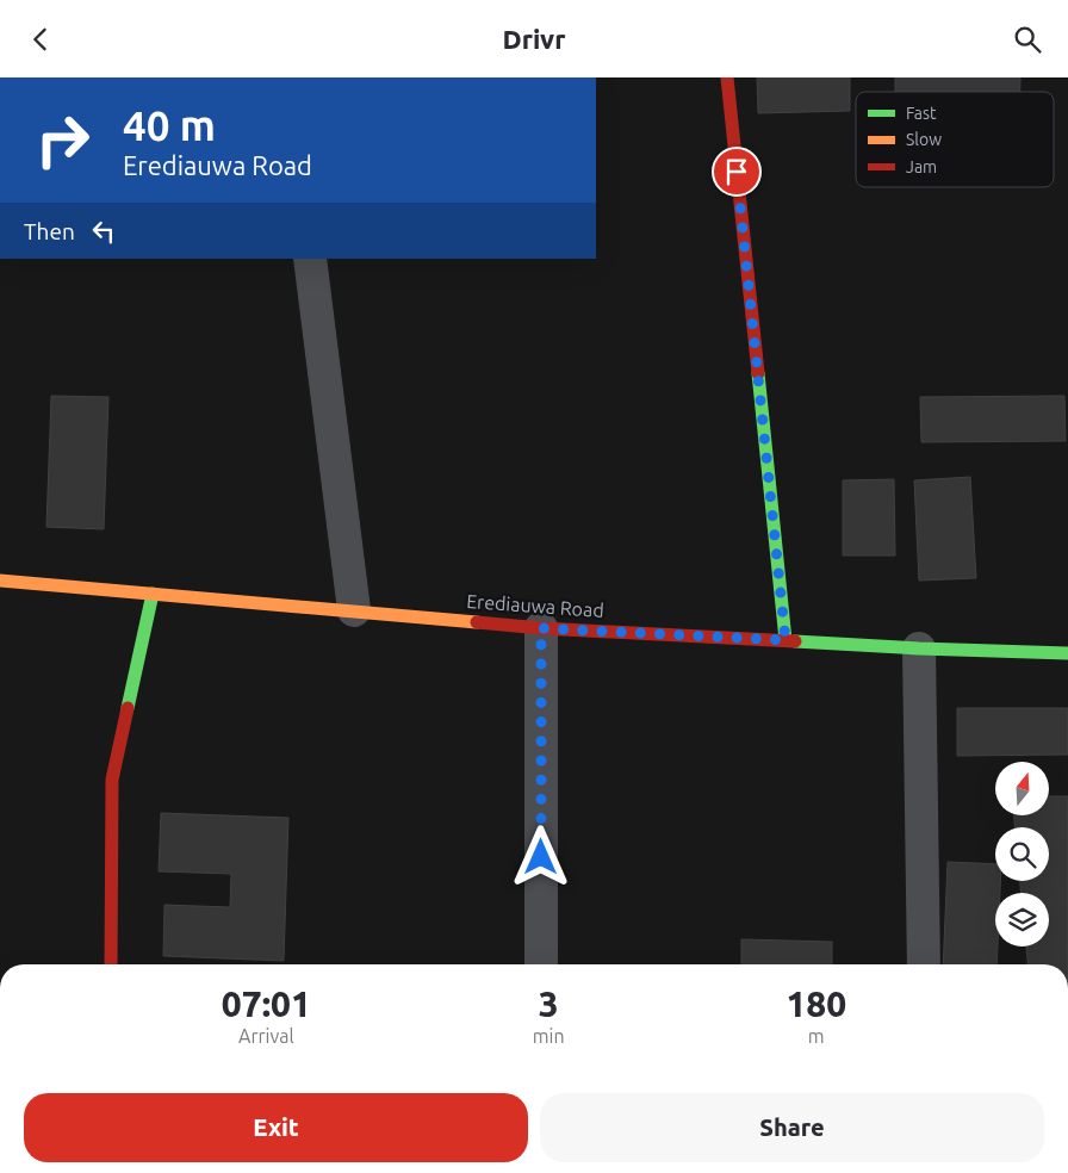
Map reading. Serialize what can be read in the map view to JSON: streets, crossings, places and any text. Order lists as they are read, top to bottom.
{
  "streets": {
    "street": ["Erediauwa Road"]
  },
  "legend": ["Fast", "Slow", "Jam"],
  "north": "top",
  "page": {
    "header": "Drivr",
    "turn": ["40 m", "Erediauwa Road"],
    "then": "Then",
    "eta": [
      "07:01",
      "Arrival",
      "3",
      "min",
      "180",
      "m"
    ],
    "buttons": ["Exit", "Share"]
  }
}
